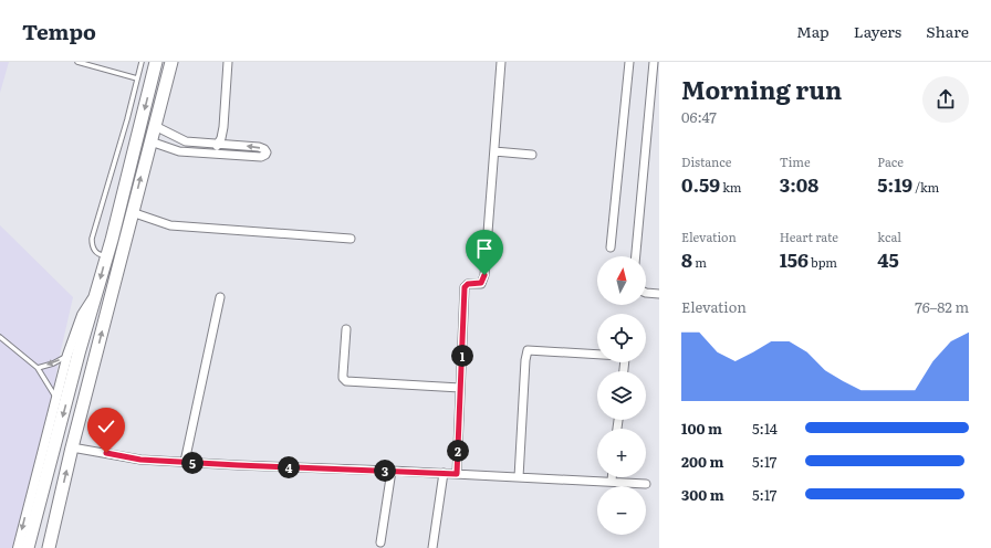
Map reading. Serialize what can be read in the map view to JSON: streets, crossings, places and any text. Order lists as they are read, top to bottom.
{
  "north": "top",
  "page": {
    "header": "Tempo",
    "nav": ["Map", "Layers", "Share"],
    "heading": ["Morning run", "06:47"],
    "stats": [
      ["Distance", "0.59 km"],
      ["Time", "3:08"],
      ["Pace", "5:19 /km"],
      ["Elevation", "8 m"],
      ["Heart rate", "156 bpm"],
      ["kcal", "45"]
    ],
    "map_buttons": ["+", "−"],
    "chart": ["Elevation", "76–82 m"],
    "pins": [
      "1",
      "2",
      "5",
      "4",
      "3"
    ],
    "list": [
      {
        "name": "100 m",
        "note": "5:14"
      },
      {
        "name": "200 m",
        "note": "5:17"
      },
      {
        "name": "300 m",
        "note": "5:17"
      }
    ]
  }
}
